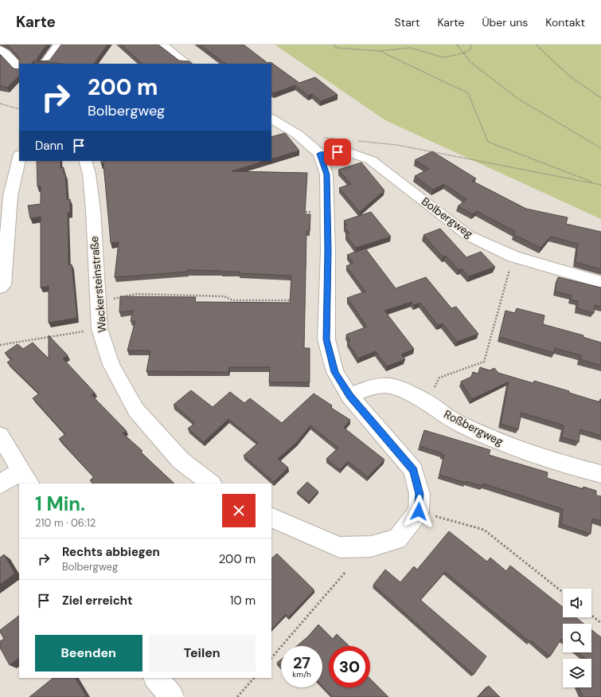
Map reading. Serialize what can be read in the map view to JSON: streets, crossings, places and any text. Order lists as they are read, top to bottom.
{
  "streets": {
    "street": ["Bolbergweg", "Wackersteinstraße", "Roßbergweg"]
  },
  "page": {
    "header": "Karte",
    "nav": [
      "Start",
      "Karte",
      "Über uns",
      "Kontakt"
    ],
    "turn": ["200 m", "Bolbergweg"],
    "then": "Dann",
    "heading": ["1 Min.", "210 m · 06:12"],
    "list": [
      {
        "name": "Rechts abbiegen",
        "note": "Bolbergweg",
        "value": "200 m"
      },
      {
        "name": "Ziel erreicht",
        "value": "10 m"
      }
    ],
    "buttons": ["Beenden", "Teilen"],
    "speed": "27 km/h",
    "limit": "30"
  }
}
